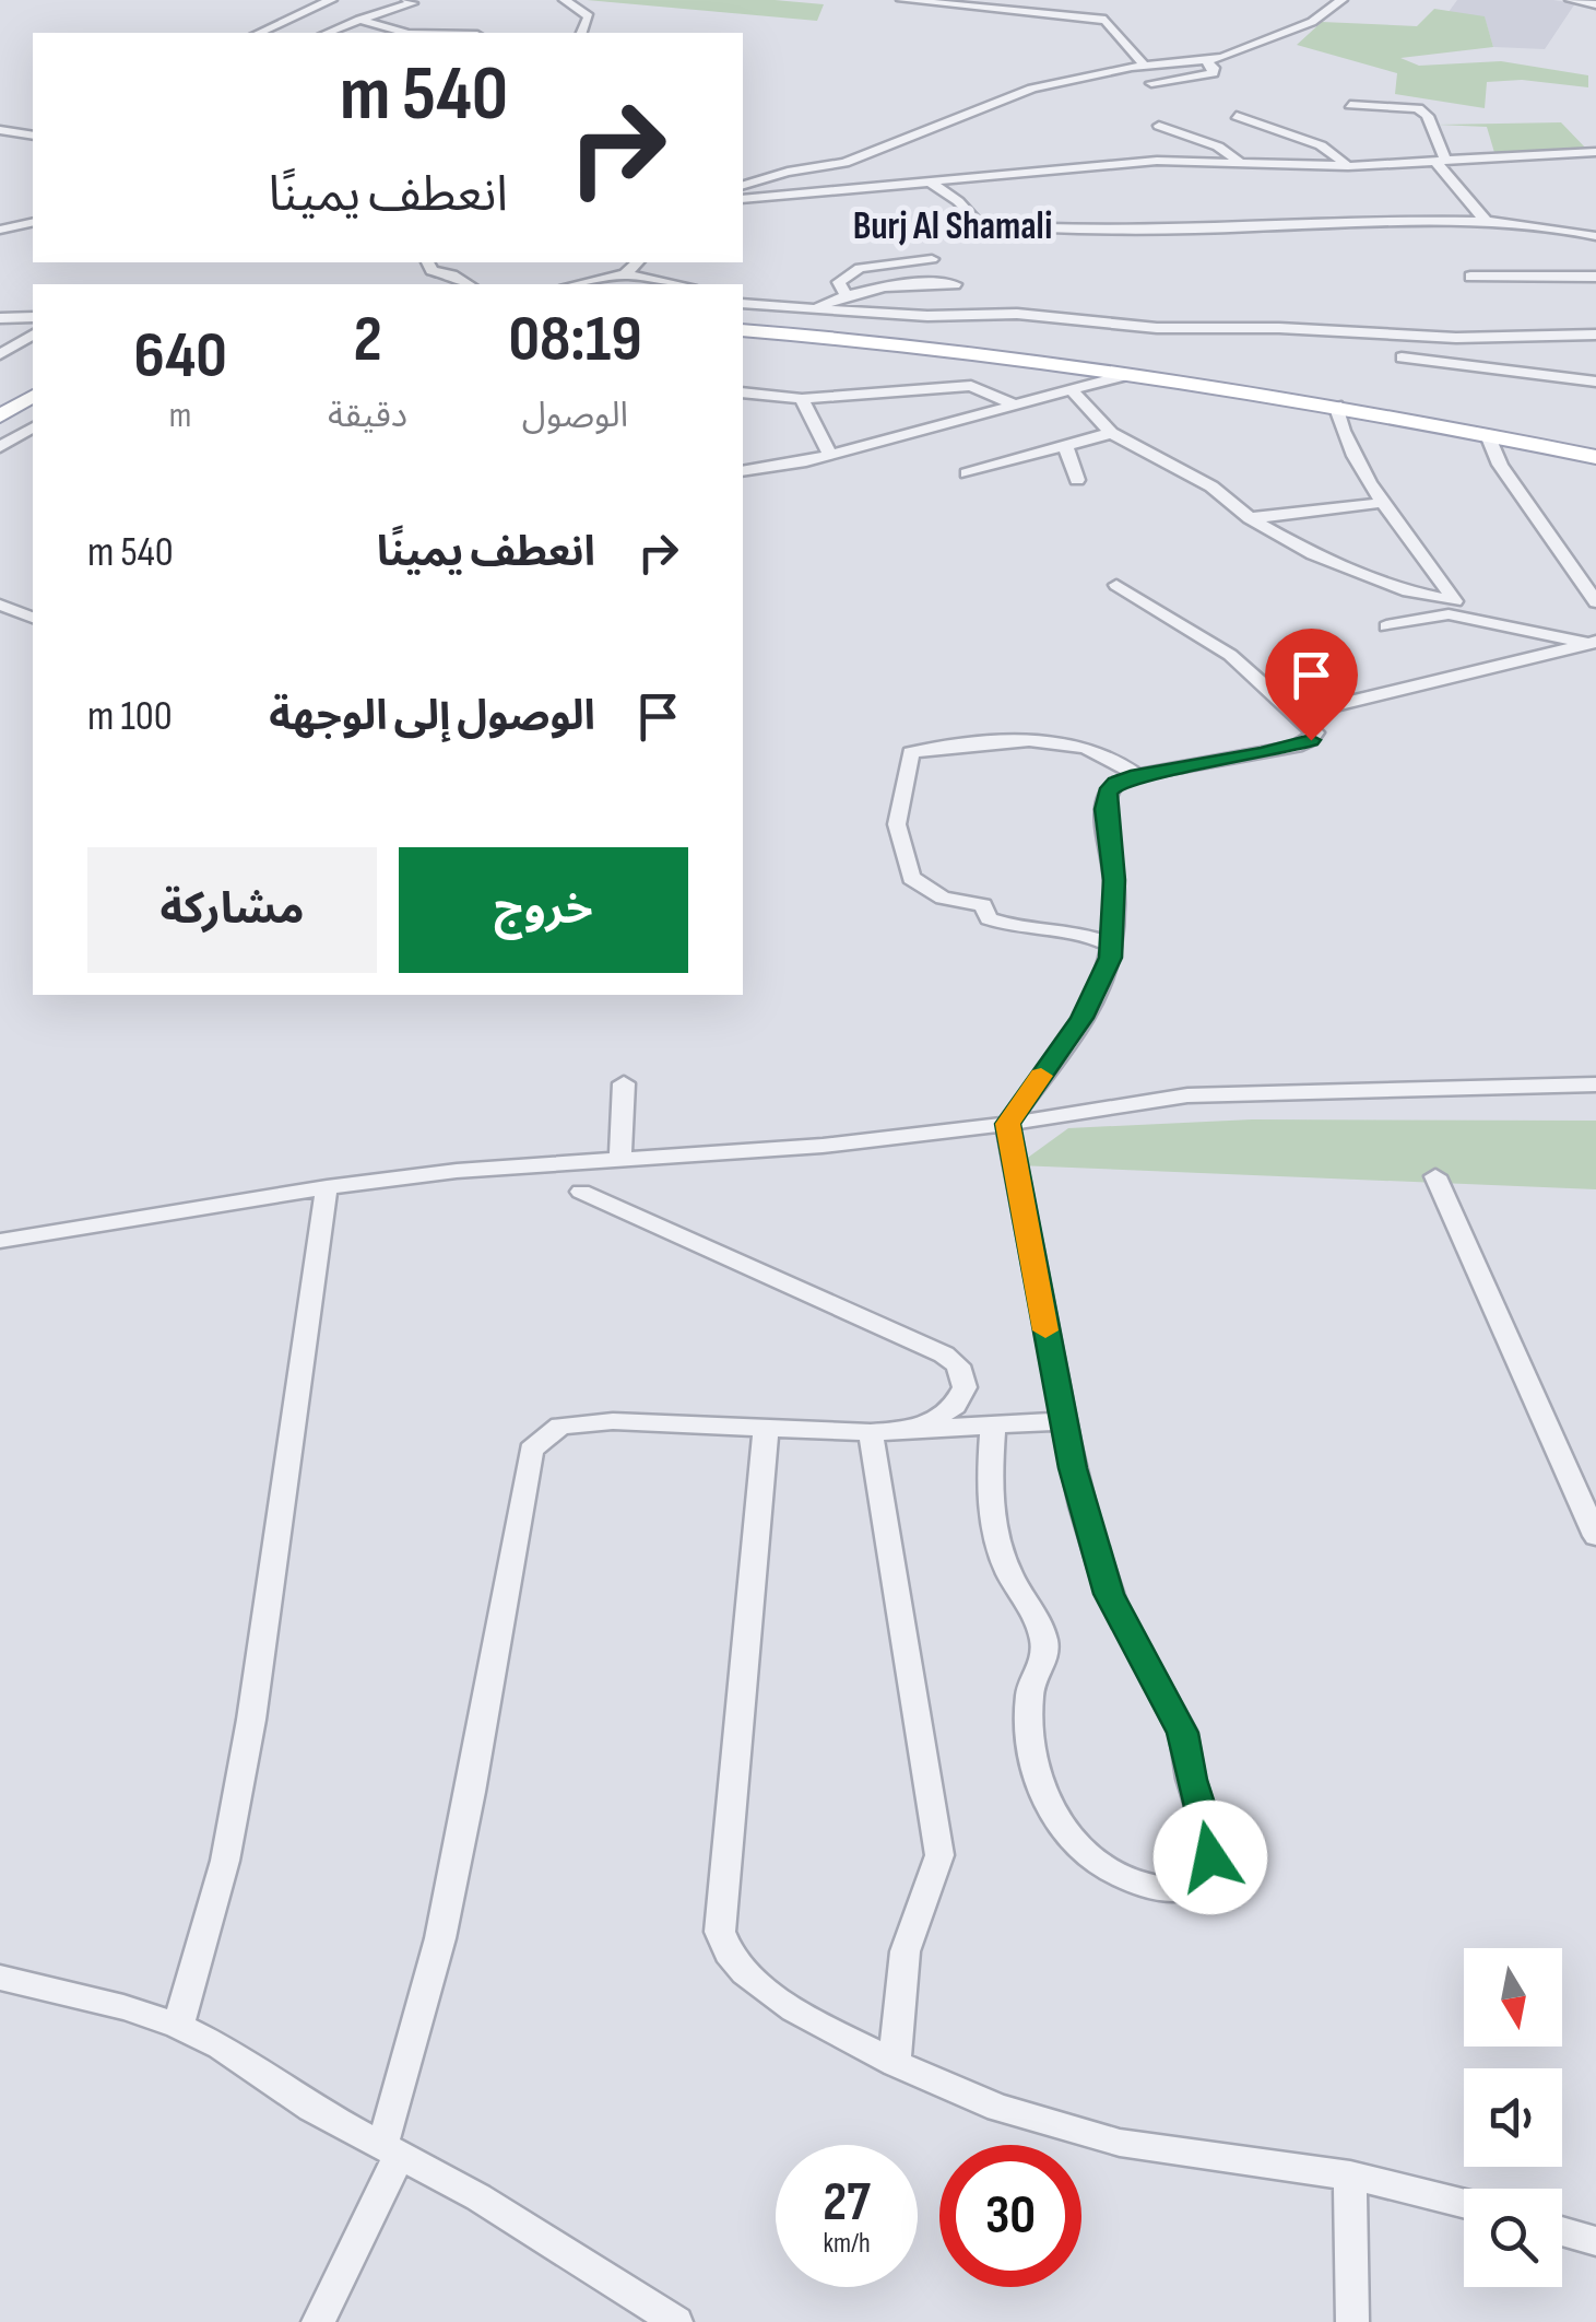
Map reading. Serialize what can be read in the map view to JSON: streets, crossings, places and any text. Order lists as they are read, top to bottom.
{
  "districts": ["Burj Al Shamali"],
  "north": "bottom",
  "page": {
    "turn": ["540 m", "انعطف يمينًا"],
    "eta": [
      "08:19",
      "الوصول",
      "2",
      "دقيقة",
      "640",
      "m"
    ],
    "list": [
      {
        "name": "انعطف يمينًا",
        "value": "540 m"
      },
      {
        "name": "الوصول إلى الوجهة",
        "value": "100 m"
      }
    ],
    "buttons": ["خروج", "مشاركة"],
    "speed": "27 km/h",
    "limit": "30"
  }
}
